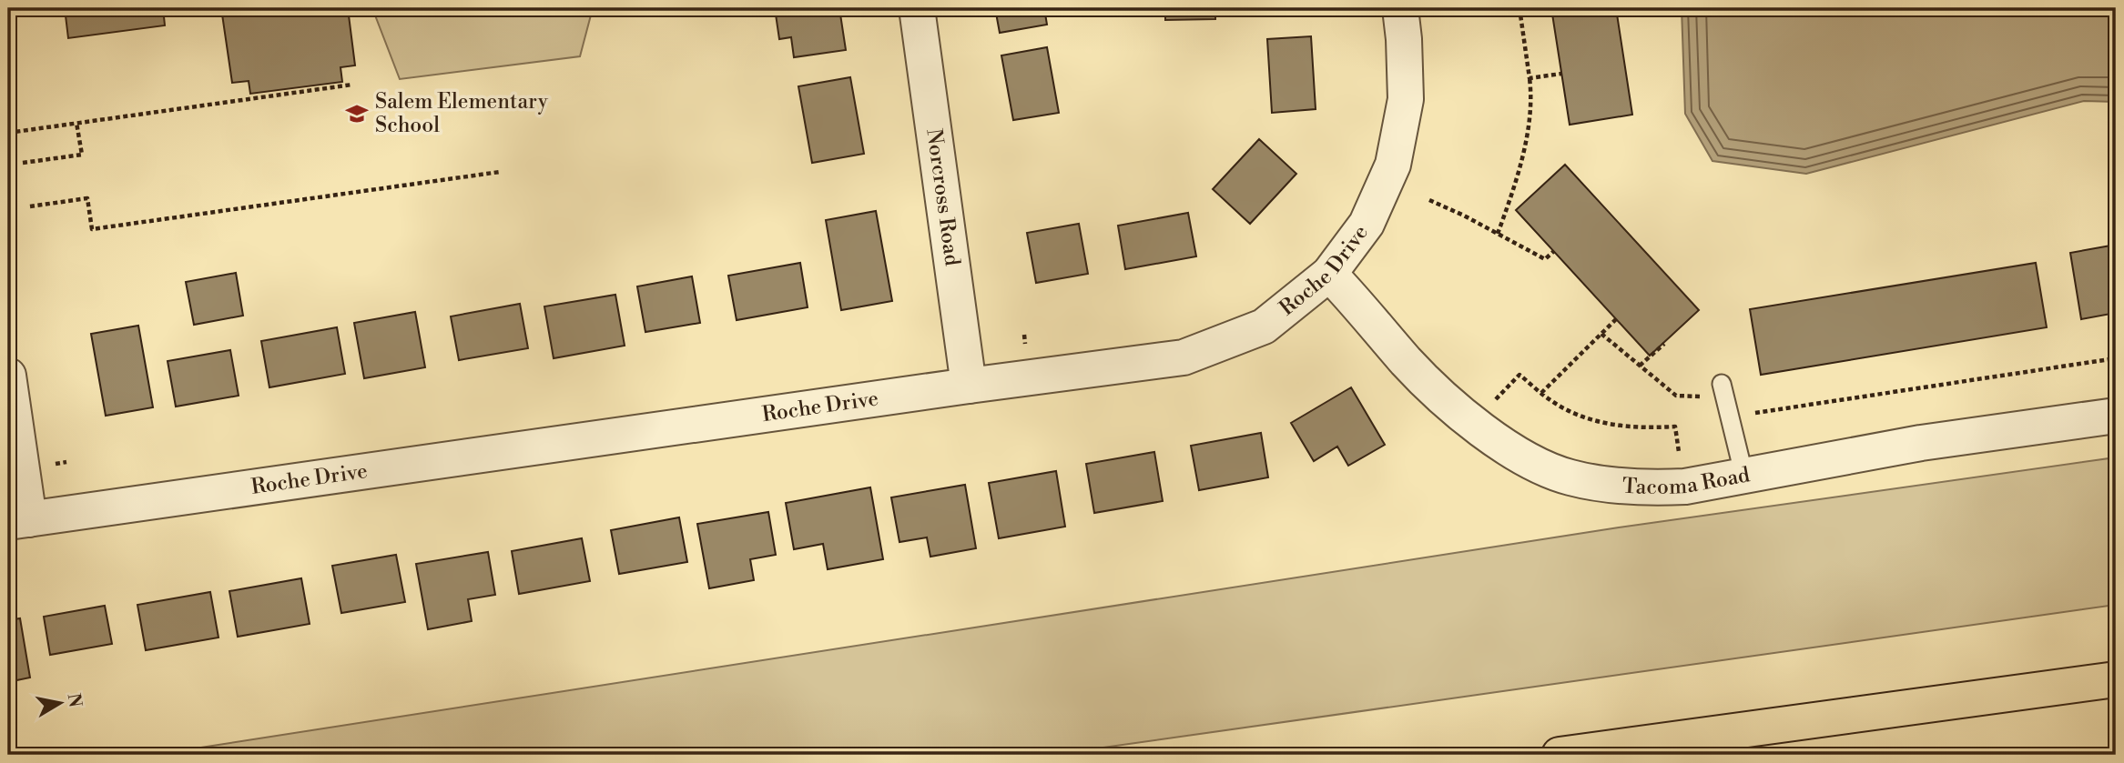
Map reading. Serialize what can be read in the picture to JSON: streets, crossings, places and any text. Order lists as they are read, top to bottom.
{
  "streets": {
    "street": ["Norcross Road", "Roche Drive", "Tacoma Road"]
  },
  "crossings": [
    ["Norcross Road", "Roche Drive"],
    ["Roche Drive", "Tacoma Road"]
  ],
  "places": {
    "school or university": ["Salem Elementary School"]
  },
  "north": "right"
}
